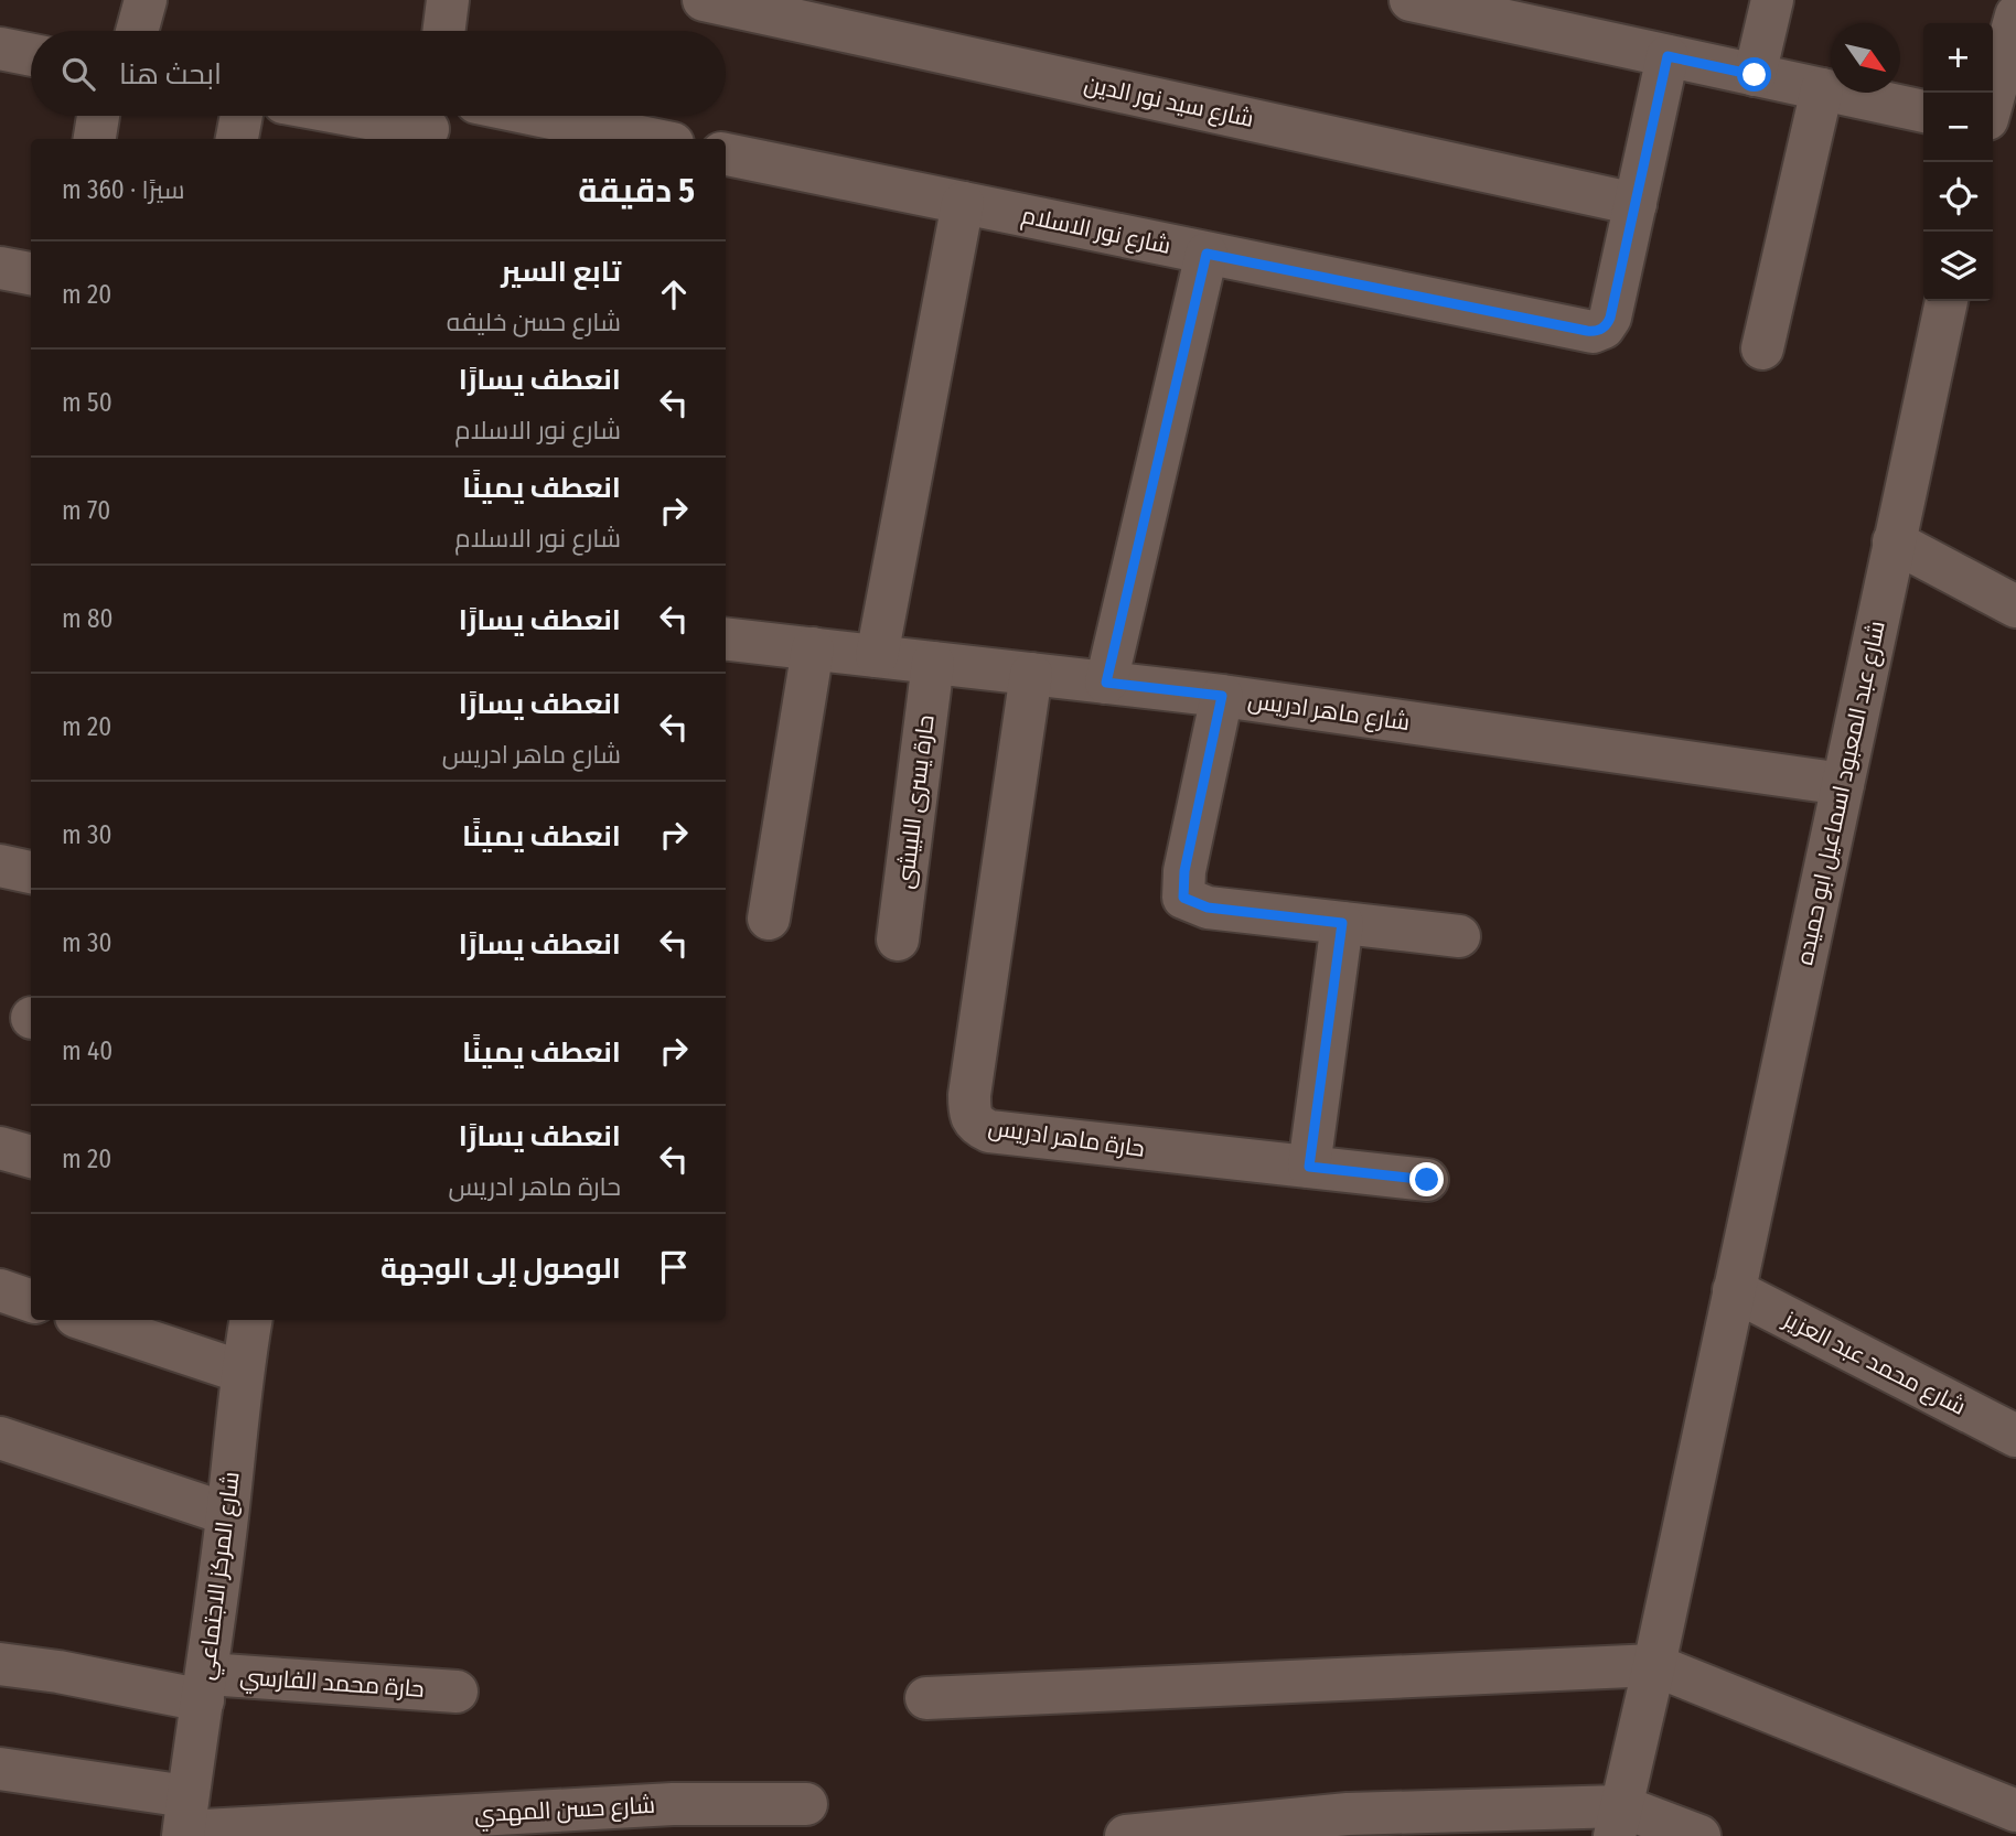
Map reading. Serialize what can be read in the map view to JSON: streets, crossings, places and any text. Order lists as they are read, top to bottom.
{
  "streets": {
    "street": [
      "شارع سيد نور الدين",
      "شارع نور الاسلام",
      "شارع ماهر ادريس",
      "شارع عبد المعبود اسماعيل ابو حميده",
      "حارة يسرى اللبيشى",
      "حارة ماهر ادريس",
      "شارع محمد عبد العزيز",
      "شارع المركز الاجتماعي",
      "حارة محمد الفارسي",
      "شارع حسن المهدي"
    ]
  },
  "crossings": [
    ["شارع سيد نور الدين", "شارع نور الاسلام"],
    ["شارع ماهر ادريس", "شارع عبد المعبود اسماعيل ابو حميده"],
    ["شارع ماهر ادريس", "حارة يسرى اللبيشى"],
    ["شارع ماهر ادريس", "حارة ماهر ادريس"],
    ["شارع عبد المعبود اسماعيل ابو حميده", "شارع محمد عبد العزيز"],
    ["شارع المركز الاجتماعي", "حارة محمد الفارسي"],
    ["شارع المركز الاجتماعي", "شارع حسن المهدي"]
  ],
  "north": "bottom right",
  "page": {
    "map_buttons": ["+", "−"],
    "search": "ابحث هنا",
    "heading": ["5 دقيقة", "سيرًا · 360 m"],
    "list": [
      ["تابع السير", "شارع حسن خليفه", "20 m"],
      ["انعطف يسارًا", "شارع نور الاسلام", "50 m"],
      ["انعطف يمينًا", "شارع نور الاسلام", "70 m"],
      ["انعطف يسارًا", "80 m"],
      ["انعطف يسارًا", "شارع ماهر ادريس", "20 m"],
      ["انعطف يمينًا", "30 m"],
      ["انعطف يسارًا", "30 m"],
      ["انعطف يمينًا", "40 m"],
      ["انعطف يسارًا", "حارة ماهر ادريس", "20 m"],
      "الوصول إلى الوجهة"
    ]
  }
}
